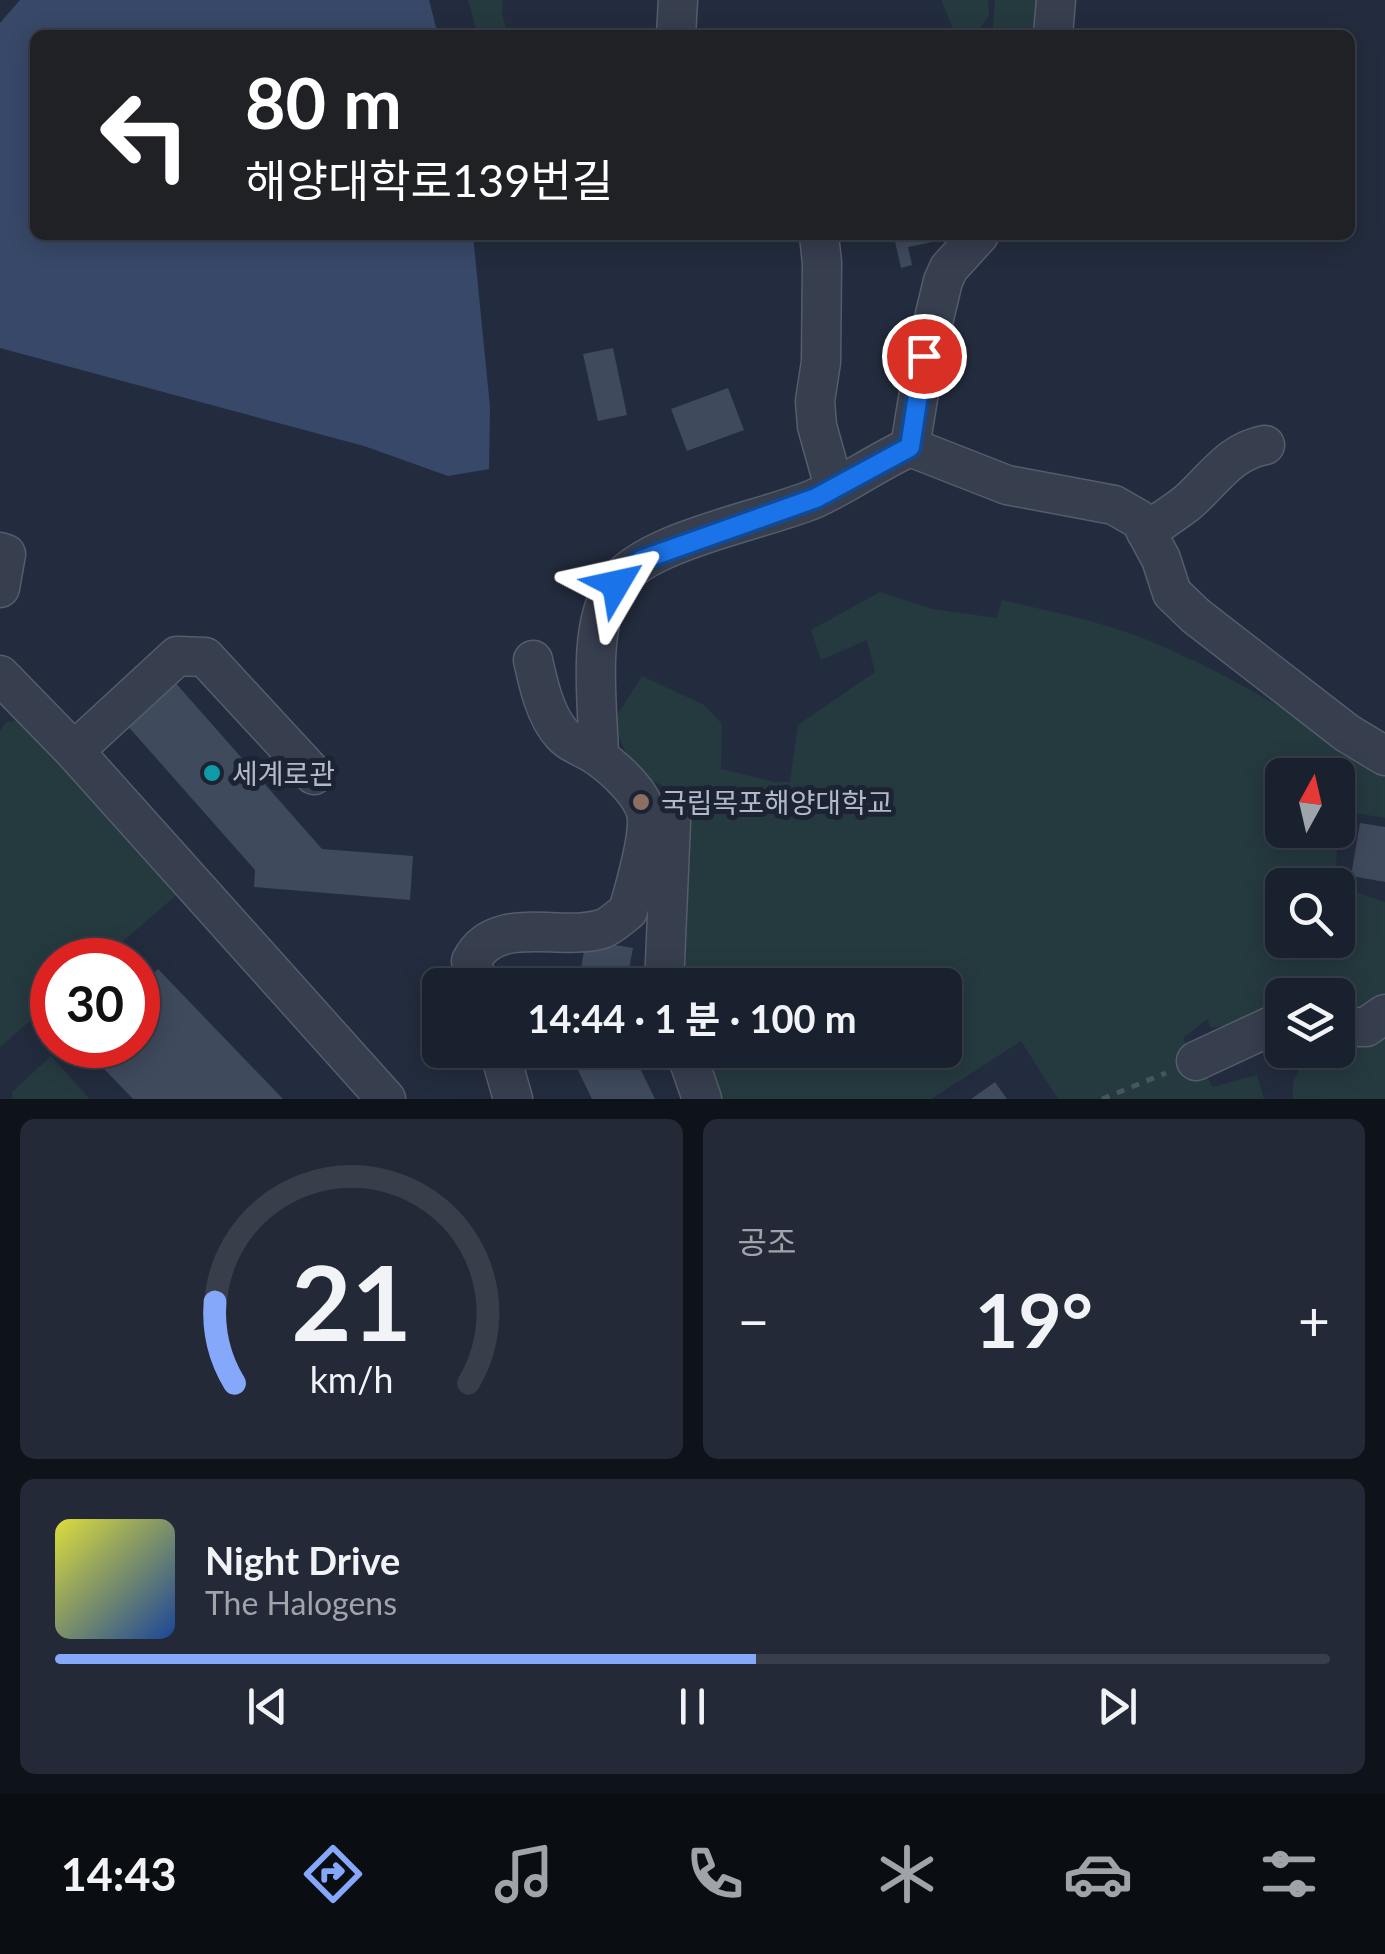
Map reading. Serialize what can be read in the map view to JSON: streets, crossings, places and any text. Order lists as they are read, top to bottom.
{
  "places": ["세계로관", "국립목포해양대학교"],
  "north": "top",
  "page": {
    "turn": ["80 m", "해양대학로139번길"],
    "limit": "30",
    "trip": "14:44 · 1 분 · 100 m",
    "tile": "공조",
    "heat": ["−", "19°", "+"],
    "song": ["Night Drive", "The Halogens"],
    "tabs": "14:43",
    "gauge": ["21", "km/h"]
  }
}
